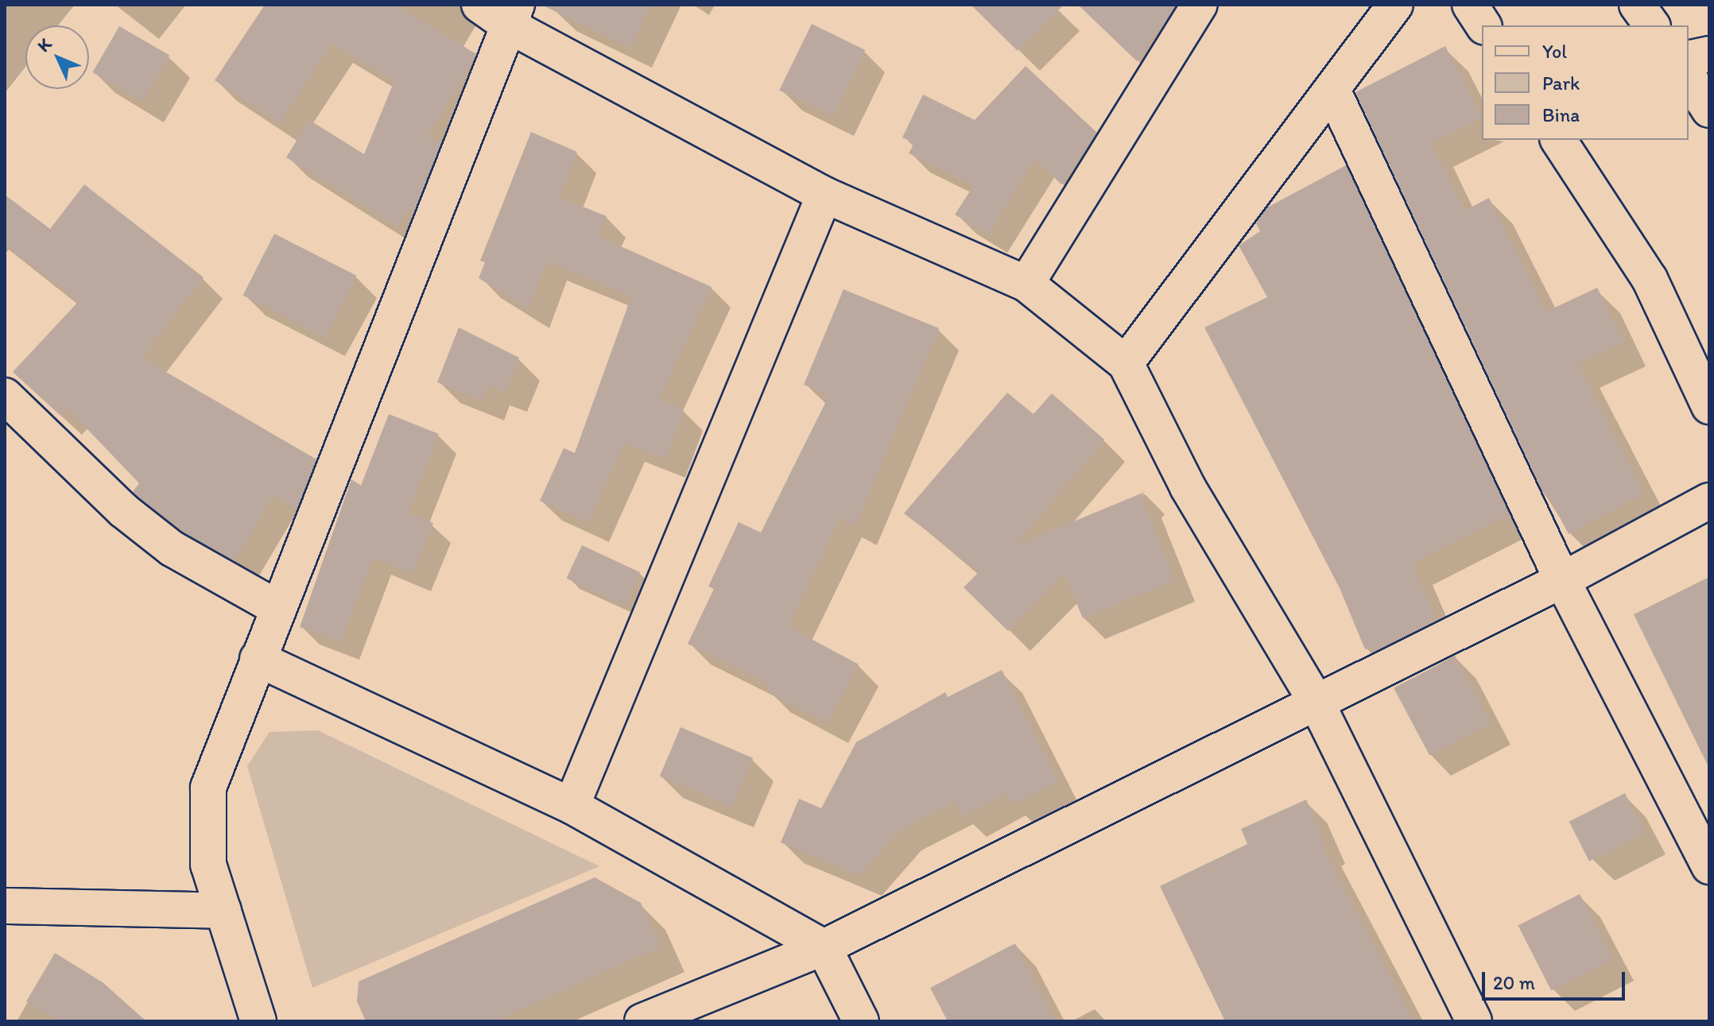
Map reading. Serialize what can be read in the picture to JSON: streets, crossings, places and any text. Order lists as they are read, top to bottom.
{
  "legend": ["Yol", "Park", "Bina"],
  "scale_bar": "20 m",
  "north": "top left"
}
